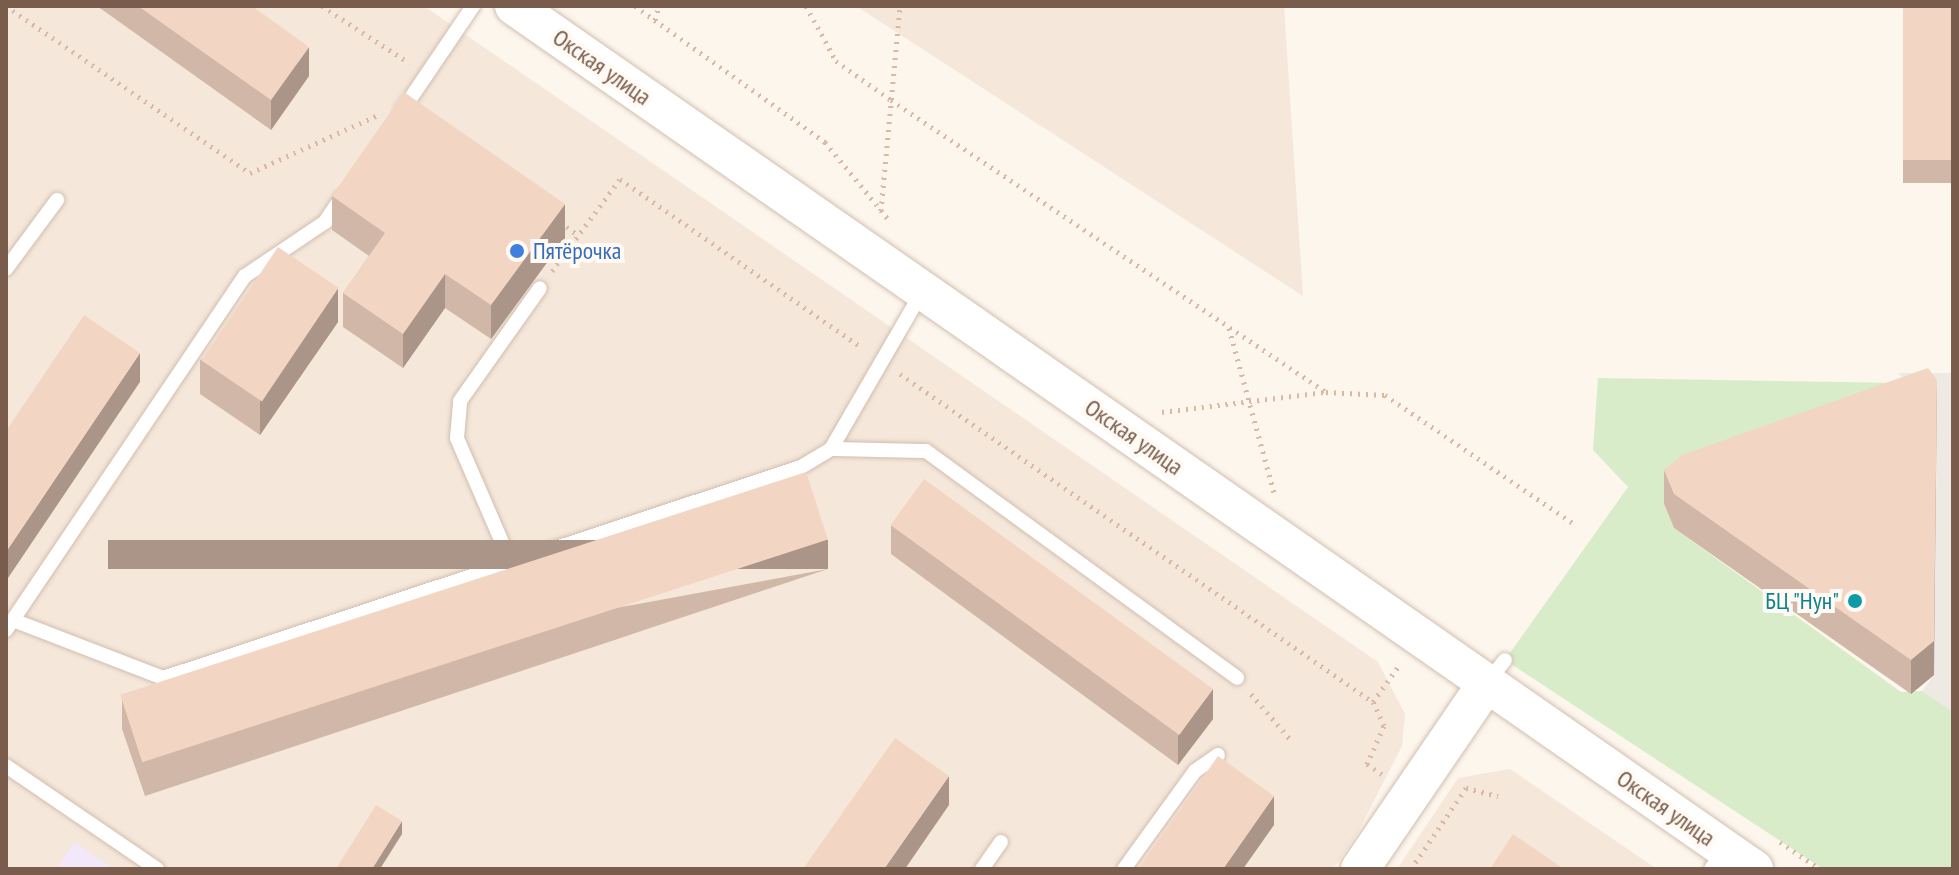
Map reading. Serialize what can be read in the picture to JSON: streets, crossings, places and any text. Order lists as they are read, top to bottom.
{
  "streets": {
    "main road": ["Окская улица"]
  },
  "places": ["Пятёрочка", "БЦ \"Нун\""]
}
